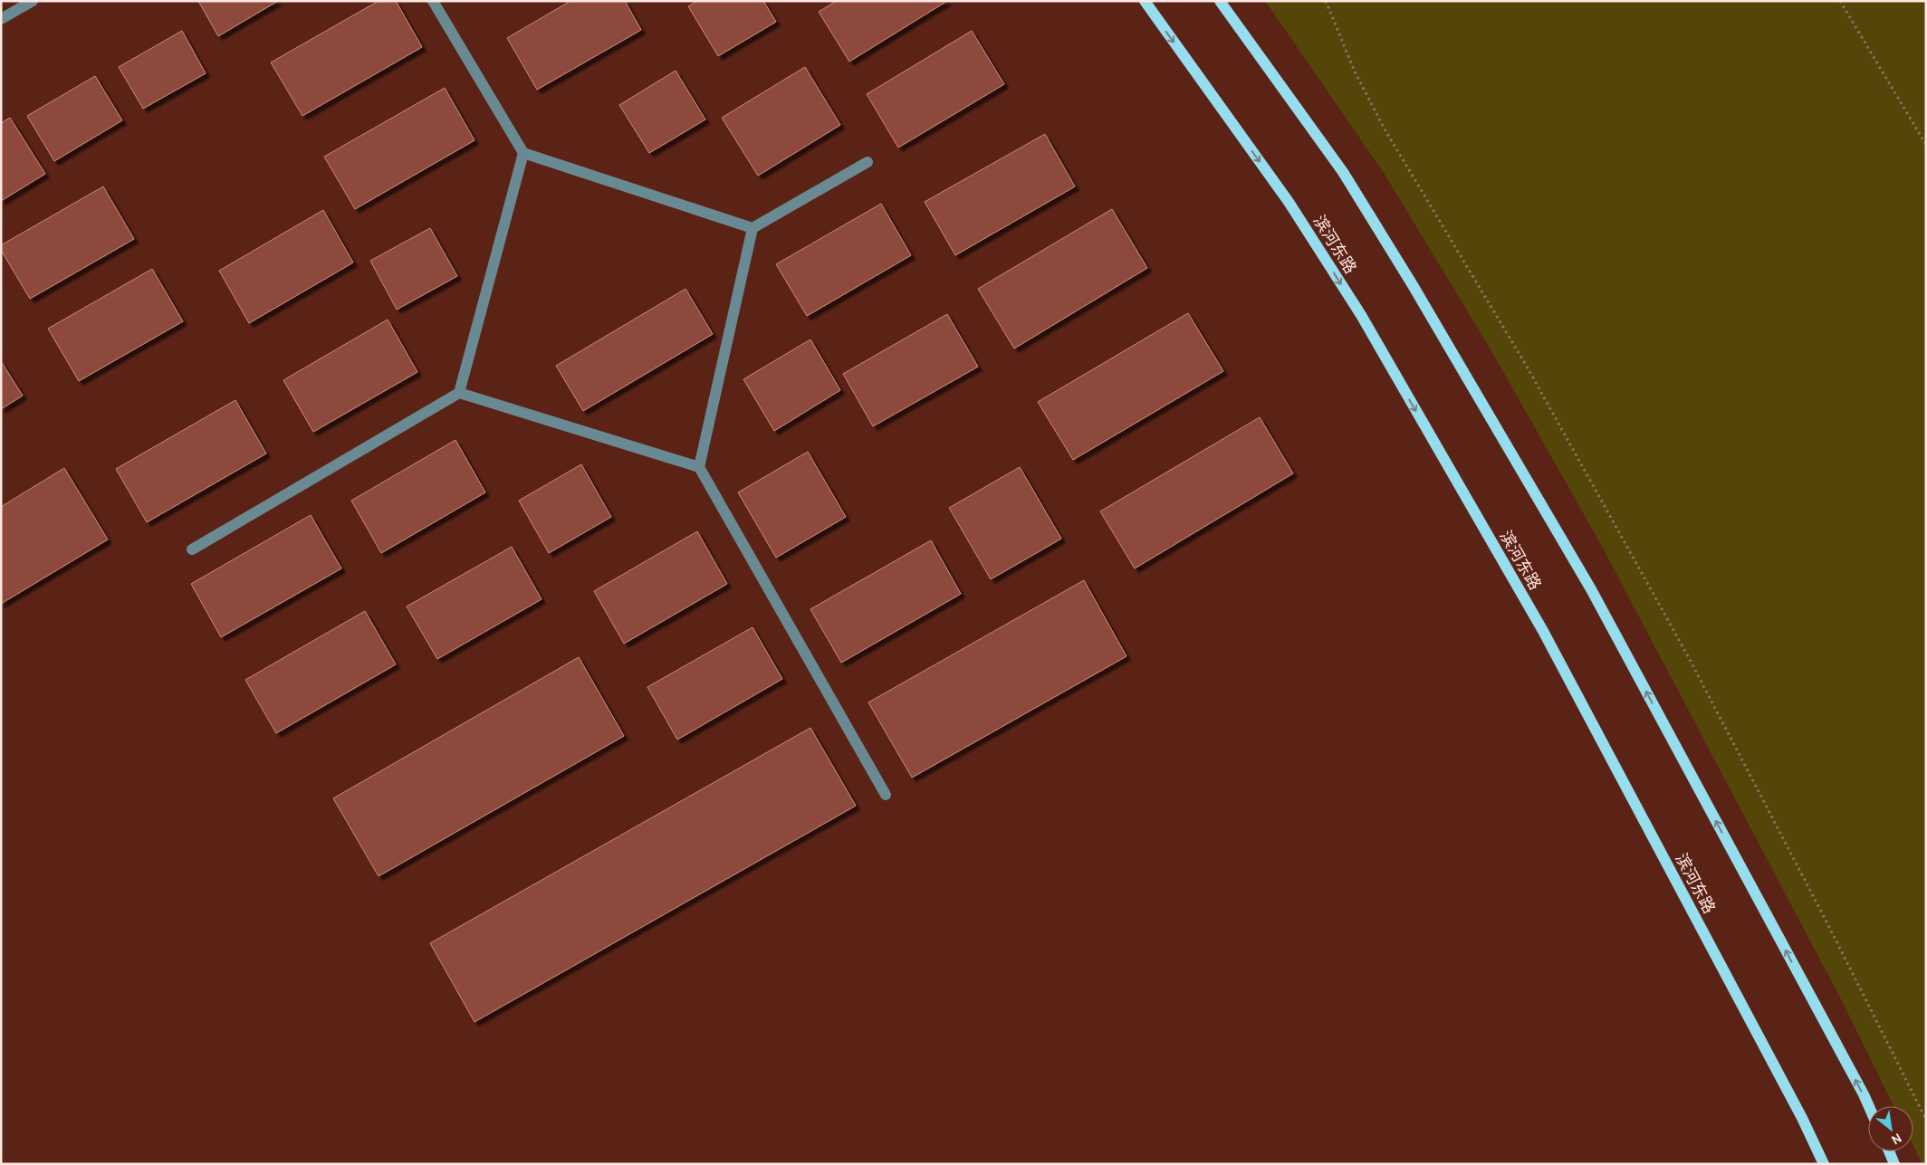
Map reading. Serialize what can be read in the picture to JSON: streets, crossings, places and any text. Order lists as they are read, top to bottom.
{
  "streets": {
    "main road": ["滨河东路"]
  },
  "north": "bottom right"
}
